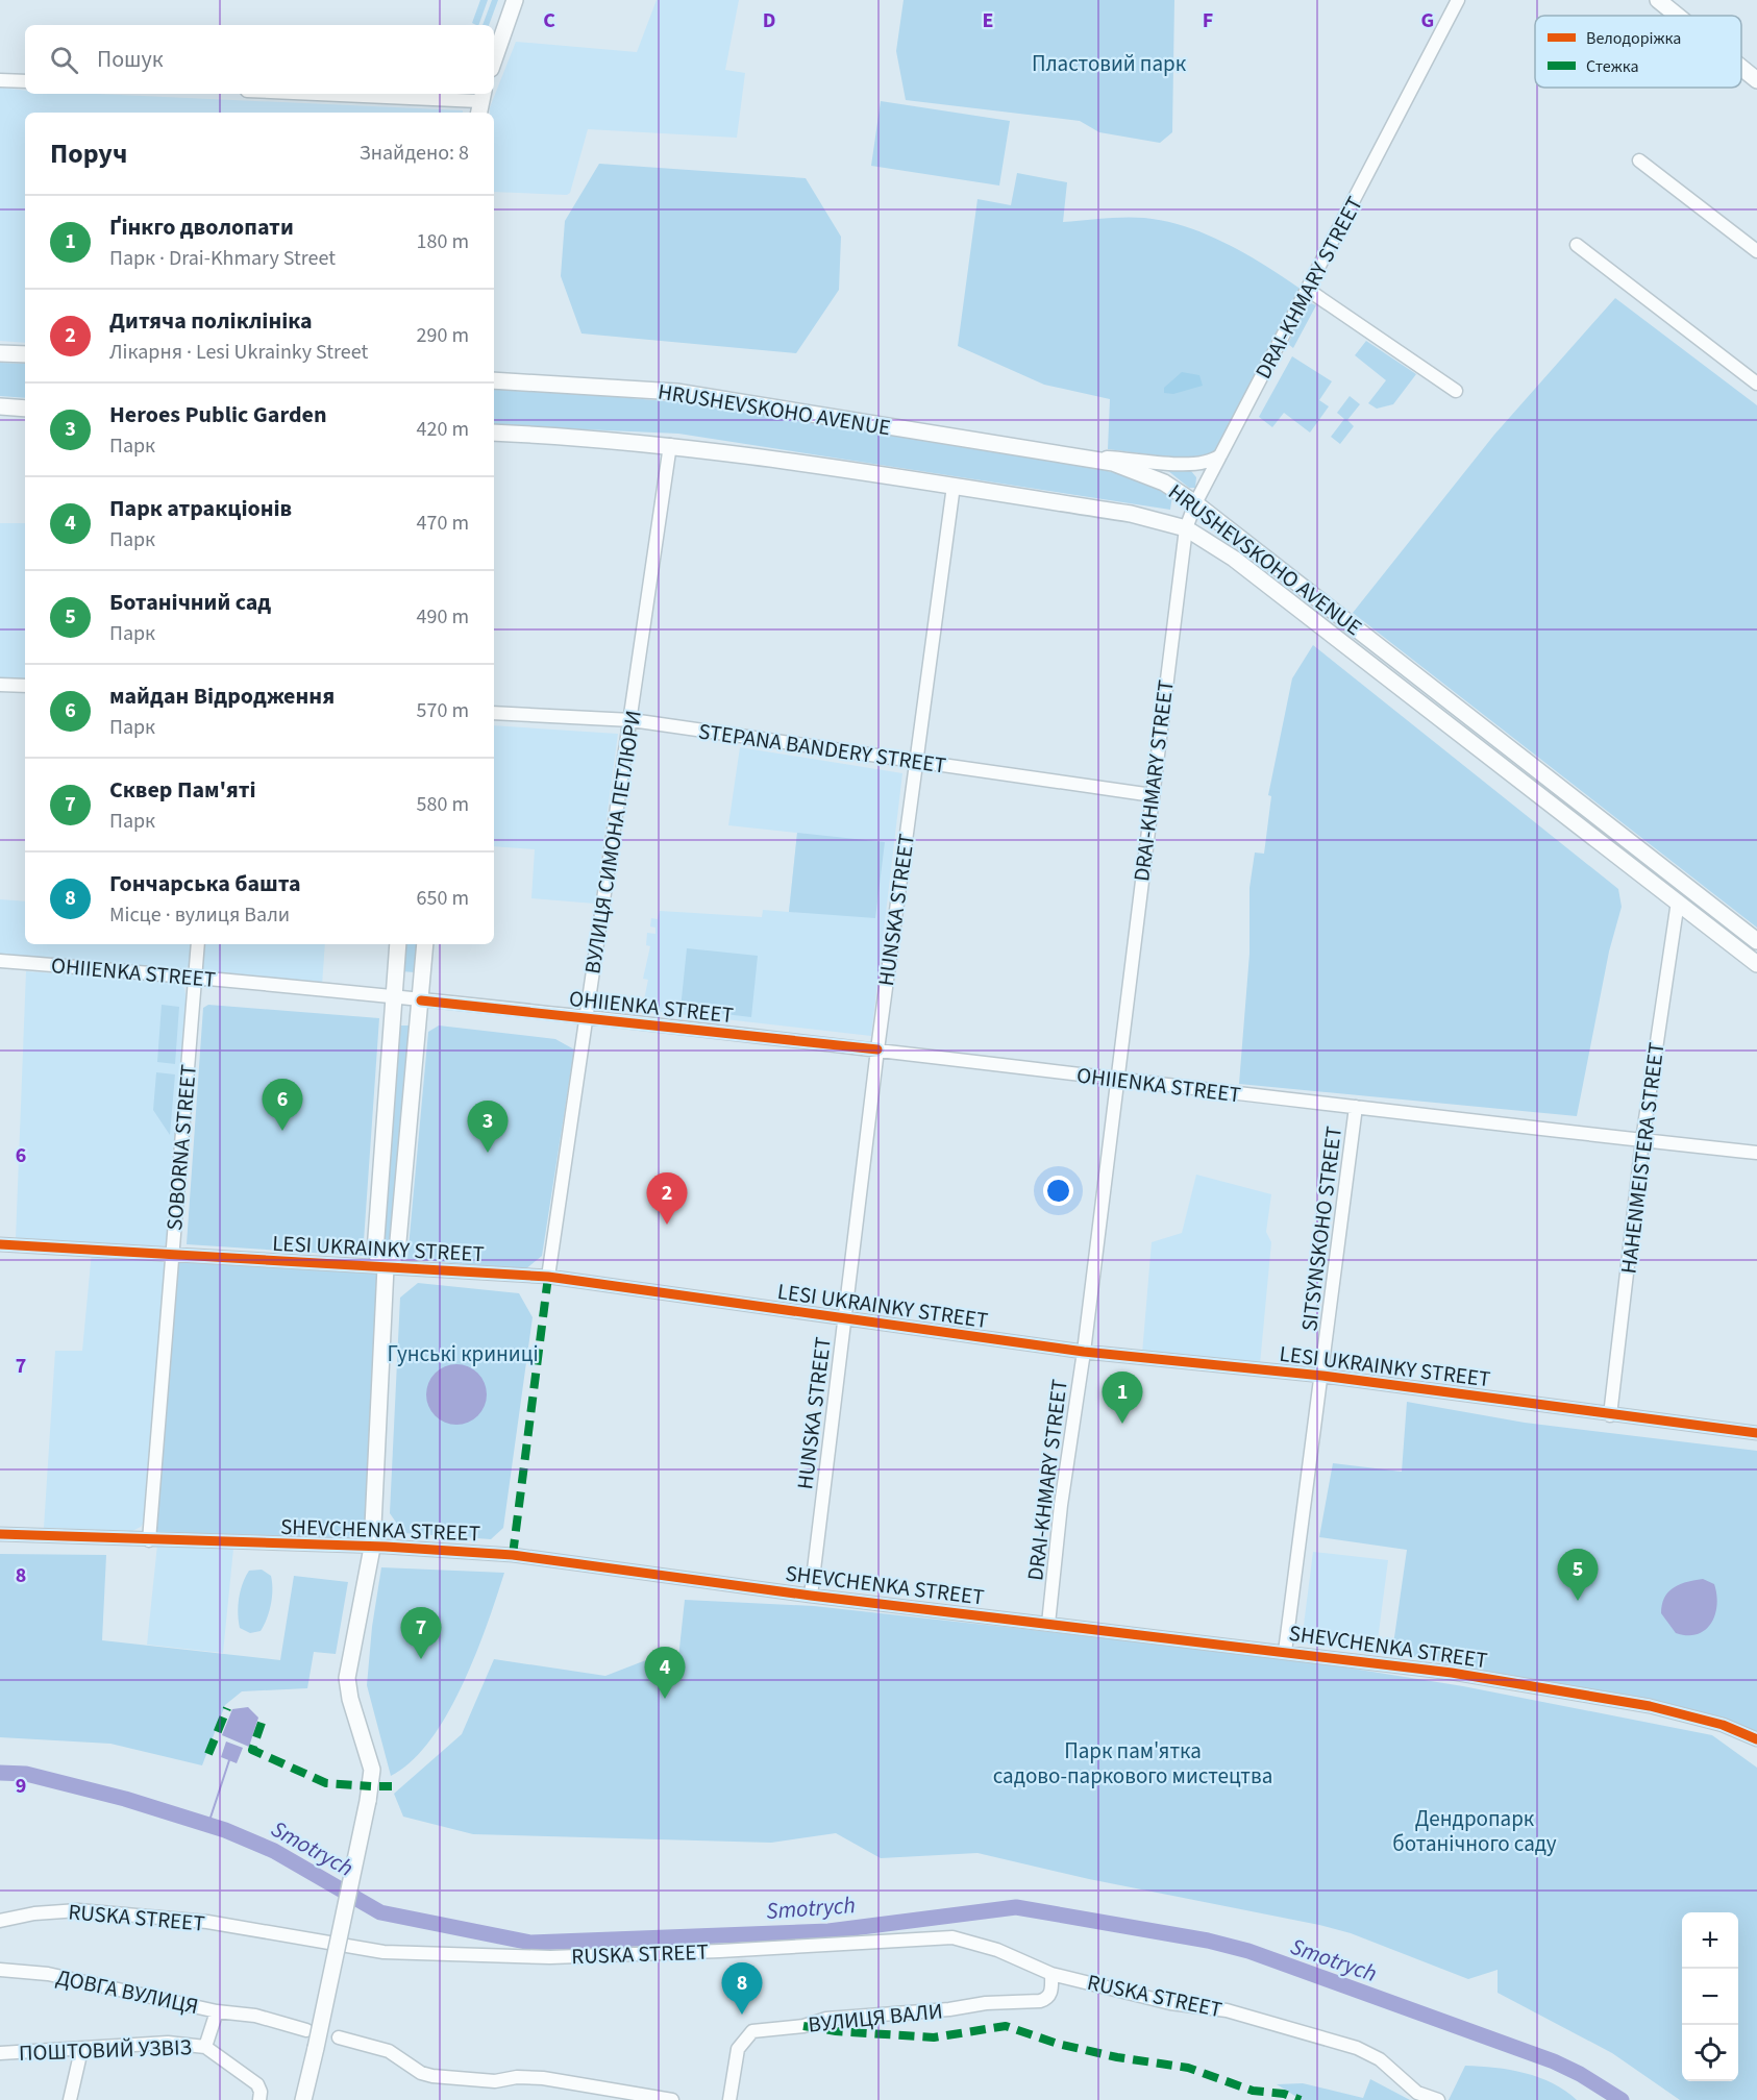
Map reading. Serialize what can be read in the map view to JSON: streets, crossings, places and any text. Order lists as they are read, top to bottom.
{
  "streets": {
    "main road": ["HRUSHEVSKOHO AVENUE"],
    "street": [
      "DRAI-KHMARY STREET",
      "STEPANA BANDERY STREET",
      "ВУЛИЦЯ СИМОНА ПЕТЛЮРИ",
      "HUNSKA STREET",
      "OHIIENKA STREET",
      "SOBORNA STREET",
      "HAHENMEISTERA STREET",
      "SITSYNSKOHO STREET",
      "LESI UKRAINKY STREET",
      "SHEVCHENKA STREET",
      "RUSKA STREET",
      "ДОВГА ВУЛИЦЯ",
      "ВУЛИЦЯ ВАЛИ",
      "ПОШТОВИЙ УЗВІЗ"
    ]
  },
  "crossings": [
    ["DRAI-KHMARY STREET", "HRUSHEVSKOHO AVENUE"],
    ["DRAI-KHMARY STREET", "STEPANA BANDERY STREET"],
    ["DRAI-KHMARY STREET", "OHIIENKA STREET"],
    ["DRAI-KHMARY STREET", "LESI UKRAINKY STREET"],
    ["DRAI-KHMARY STREET", "SHEVCHENKA STREET"],
    ["HRUSHEVSKOHO AVENUE", "ВУЛИЦЯ СИМОНА ПЕТЛЮРИ"],
    ["HRUSHEVSKOHO AVENUE", "HUNSKA STREET"],
    ["HRUSHEVSKOHO AVENUE", "HAHENMEISTERA STREET"],
    ["STEPANA BANDERY STREET", "ВУЛИЦЯ СИМОНА ПЕТЛЮРИ"],
    ["STEPANA BANDERY STREET", "HUNSKA STREET"],
    ["ВУЛИЦЯ СИМОНА ПЕТЛЮРИ", "OHIIENKA STREET"],
    ["ВУЛИЦЯ СИМОНА ПЕТЛЮРИ", "LESI UKRAINKY STREET"],
    ["HUNSKA STREET", "OHIIENKA STREET"],
    ["HUNSKA STREET", "LESI UKRAINKY STREET"],
    ["HUNSKA STREET", "SHEVCHENKA STREET"],
    ["OHIIENKA STREET", "SOBORNA STREET"],
    ["OHIIENKA STREET", "HAHENMEISTERA STREET"],
    ["OHIIENKA STREET", "SITSYNSKOHO STREET"],
    ["SOBORNA STREET", "LESI UKRAINKY STREET"],
    ["SOBORNA STREET", "SHEVCHENKA STREET"],
    ["HAHENMEISTERA STREET", "LESI UKRAINKY STREET"],
    ["SITSYNSKOHO STREET", "LESI UKRAINKY STREET"],
    ["SITSYNSKOHO STREET", "SHEVCHENKA STREET"],
    ["RUSKA STREET", "ВУЛИЦЯ ВАЛИ"],
    ["ДОВГА ВУЛИЦЯ", "ПОШТОВИЙ УЗВІЗ"]
  ],
  "water": ["Smotrych"],
  "parks": [
    "Пластовий парк",
    "Гунські криниці",
    "Парк пам'ятка садово-паркового мистецтва",
    "Дендропарк ботанічного саду"
  ],
  "legend": ["Велодоріжка", "Стежка"],
  "page": {
    "search": "Пошук",
    "heading": ["Поруч", "Знайдено: 8"],
    "list": [
      {
        "mark": "1",
        "name": "Ґінкго дволопати",
        "note": "Парк · Drai-Khmary Street",
        "value": "180 m"
      },
      {
        "mark": "2",
        "name": "Дитяча поліклініка",
        "note": "Лікарня · Lesi Ukrainky Street",
        "value": "290 m"
      },
      {
        "mark": "3",
        "name": "Heroes Public Garden",
        "note": "Парк",
        "value": "420 m"
      },
      {
        "mark": "4",
        "name": "Парк атракціонів",
        "note": "Парк",
        "value": "470 m"
      },
      {
        "mark": "5",
        "name": "Ботанічний сад",
        "note": "Парк",
        "value": "490 m"
      },
      {
        "mark": "6",
        "name": "майдан Відродження",
        "note": "Парк",
        "value": "570 m"
      },
      {
        "mark": "7",
        "name": "Сквер Пам'яті",
        "note": "Парк",
        "value": "580 m"
      },
      {
        "mark": "8",
        "name": "Гончарська башта",
        "note": "Місце · вулиця Вали",
        "value": "650 m"
      }
    ],
    "pins": [
      "6",
      "3",
      "2",
      "1",
      "5",
      "7",
      "4",
      "8"
    ],
    "map_buttons": ["+", "−"]
  },
  "grid": {
    "columns": [
      "C",
      "D",
      "E",
      "F",
      "G"
    ],
    "rows": [
      "6",
      "7",
      "8",
      "9"
    ]
  }
}
